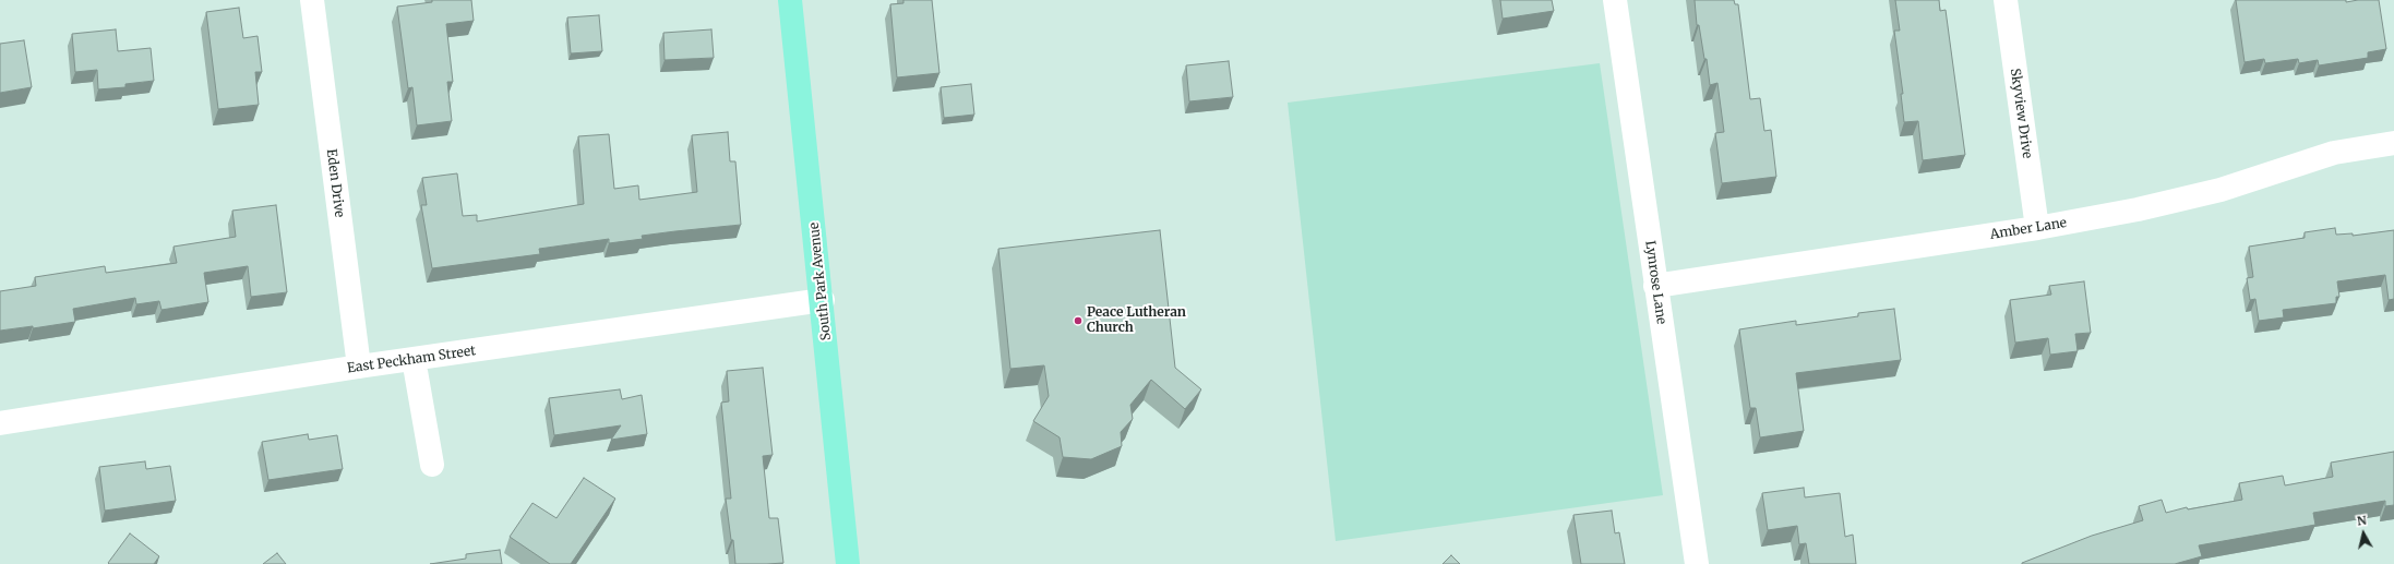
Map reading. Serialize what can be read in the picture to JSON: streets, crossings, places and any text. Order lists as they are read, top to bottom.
{
  "streets": {
    "main road": ["South Park Avenue"],
    "street": [
      "Skyview Drive",
      "Eden Drive",
      "Amber Lane",
      "Lynrose Lane",
      "East Peckham Street"
    ]
  },
  "crossings": [
    ["Skyview Drive", "Amber Lane"],
    ["Eden Drive", "East Peckham Street"],
    ["Amber Lane", "Lynrose Lane"],
    ["South Park Avenue", "East Peckham Street"]
  ],
  "places": ["Peace Lutheran Church"],
  "north": "top"
}
